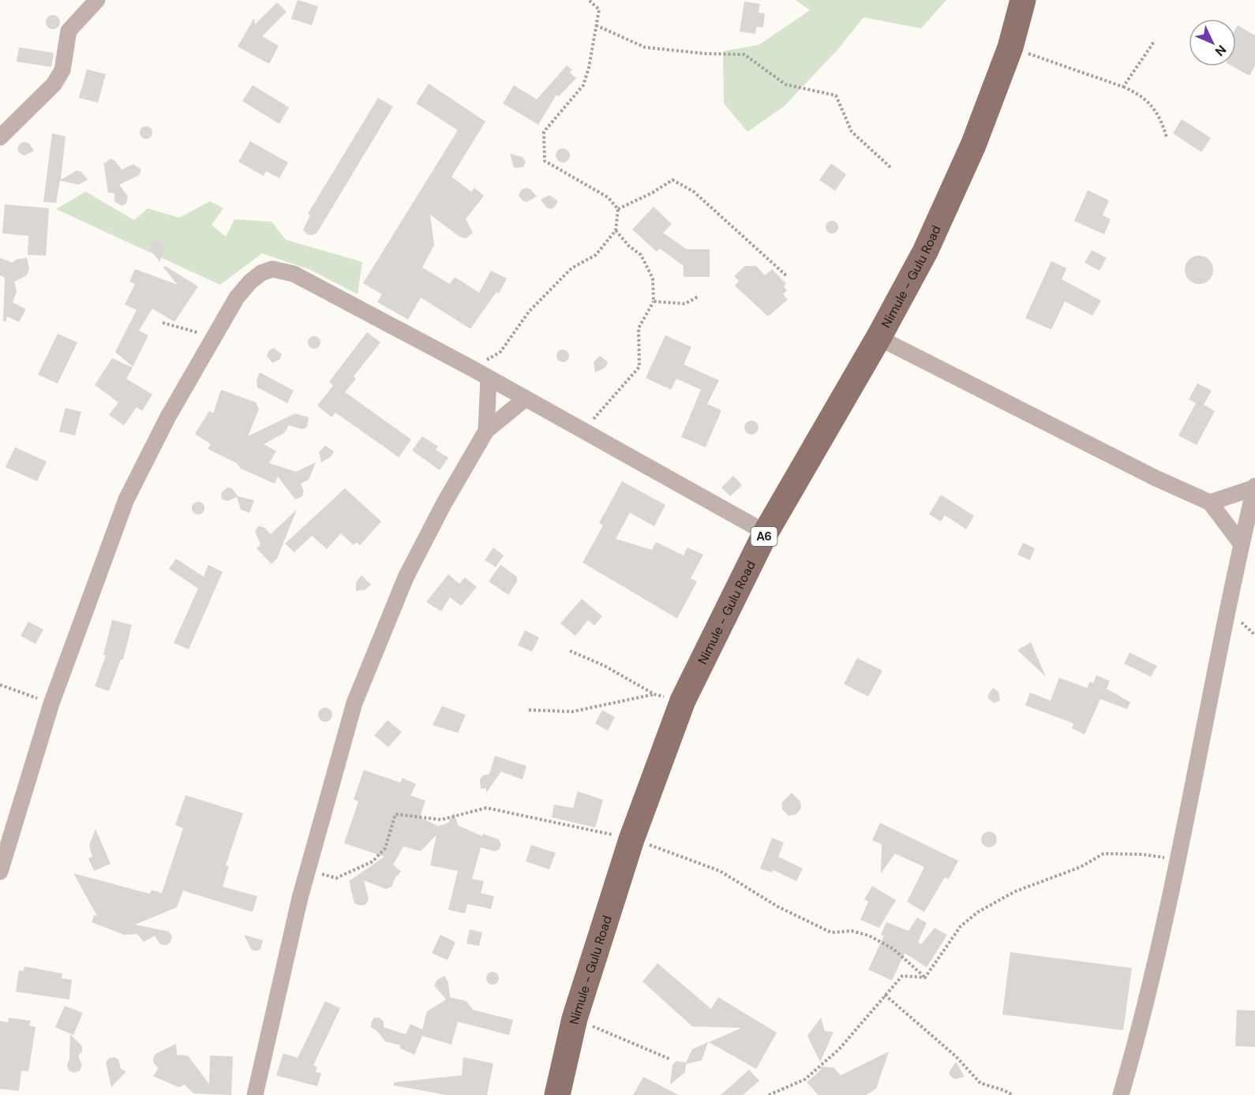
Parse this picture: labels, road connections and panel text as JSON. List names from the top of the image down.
{
  "streets": {
    "main road": ["Nimule - Gulu Road", "A6"]
  },
  "north": "bottom right"
}
